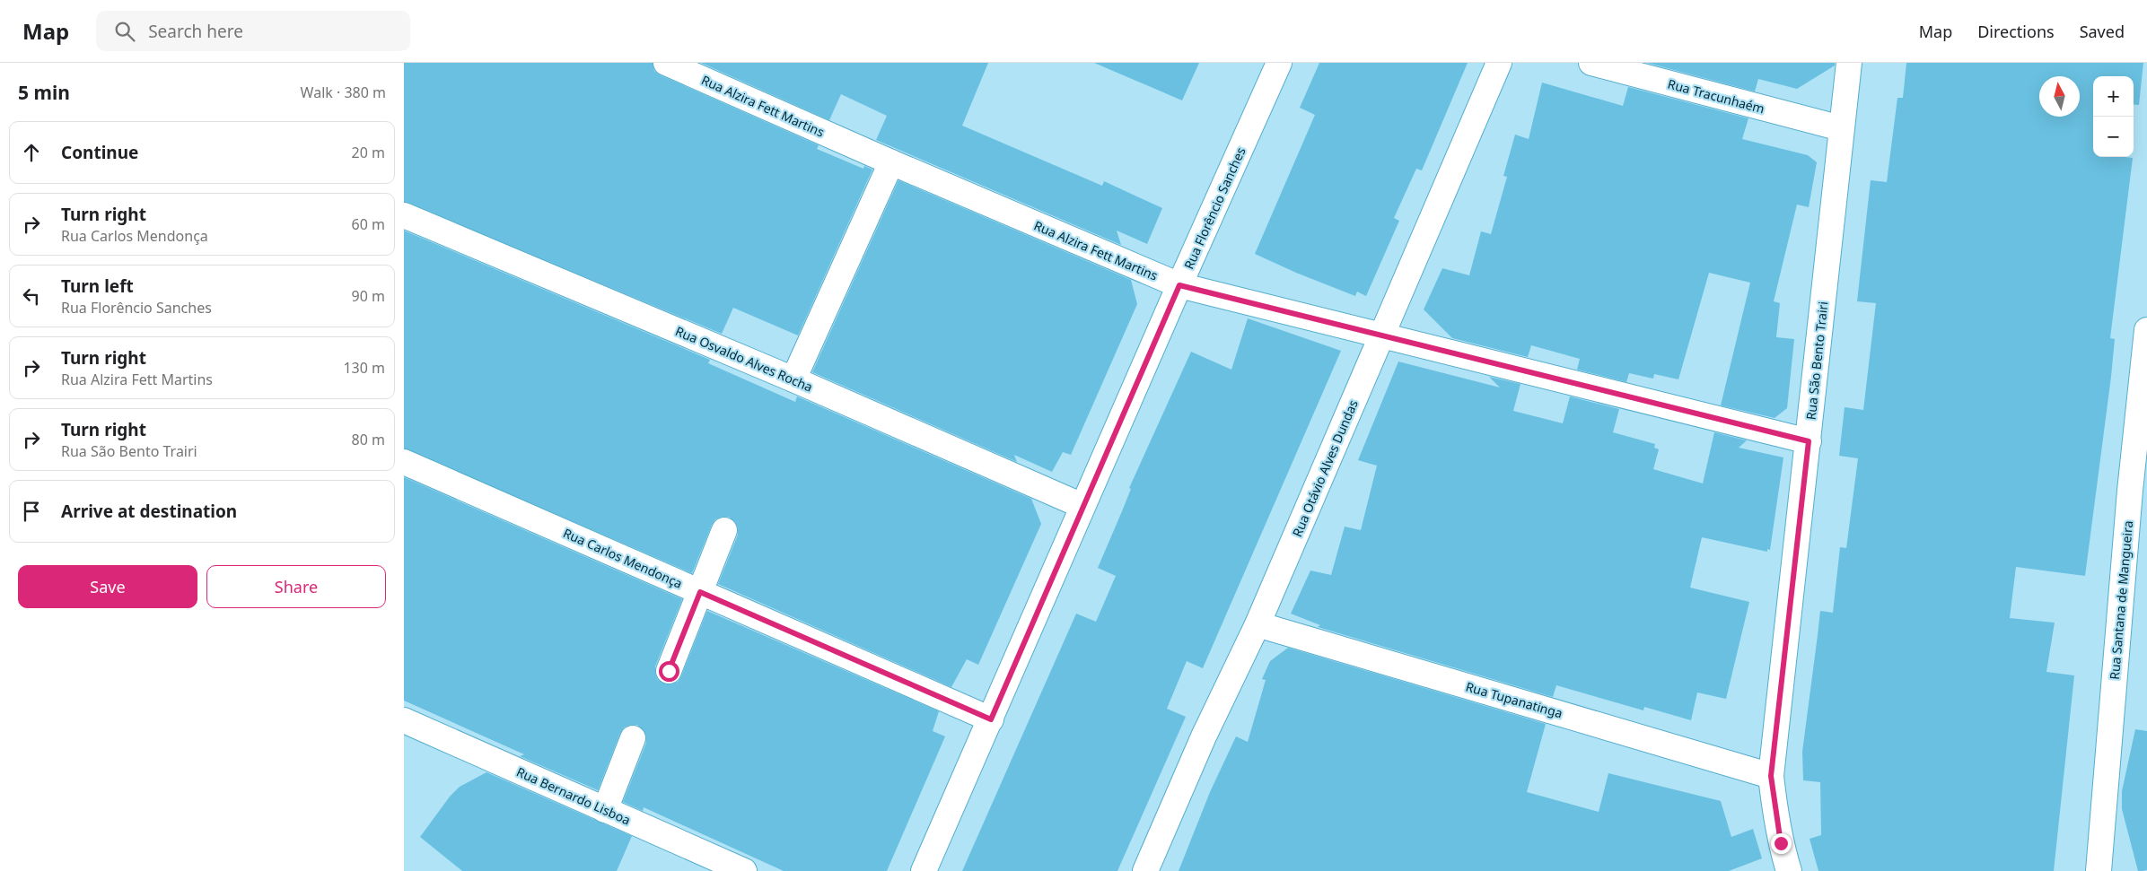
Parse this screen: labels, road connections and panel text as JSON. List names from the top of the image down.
{
  "streets": {
    "street": [
      "Rua Tracunhaém",
      "Rua Alzira Fett Martins",
      "Rua Florêncio Sanches",
      "Rua Osvaldo Alves Rocha",
      "Rua São Bento Trairi",
      "Rua Otávio Alves Dundas",
      "Rua Carlos Mendonça",
      "Rua Santana de Mangueira",
      "Rua Tupanatinga",
      "Rua Bernardo Lisboa"
    ]
  },
  "crossings": [
    ["Rua Tracunhaém", "Rua São Bento Trairi"],
    ["Rua Alzira Fett Martins", "Rua Florêncio Sanches"],
    ["Rua Alzira Fett Martins", "Rua São Bento Trairi"],
    ["Rua Alzira Fett Martins", "Rua Otávio Alves Dundas"],
    ["Rua Florêncio Sanches", "Rua Osvaldo Alves Rocha"],
    ["Rua Florêncio Sanches", "Rua Carlos Mendonça"],
    ["Rua São Bento Trairi", "Rua Tupanatinga"],
    ["Rua Otávio Alves Dundas", "Rua Tupanatinga"]
  ],
  "north": "top",
  "page": {
    "header": "Map",
    "search": "Search here",
    "nav": ["Map", "Directions", "Saved"],
    "heading": ["5 min", "Walk · 380 m"],
    "map_buttons": ["+", "−"],
    "list": [
      ["Continue", "20 m"],
      ["Turn right", "Rua Carlos Mendonça", "60 m"],
      ["Turn left", "Rua Florêncio Sanches", "90 m"],
      ["Turn right", "Rua Alzira Fett Martins", "130 m"],
      ["Turn right", "Rua São Bento Trairi", "80 m"],
      "Arrive at destination"
    ],
    "buttons": ["Save", "Share"]
  }
}
